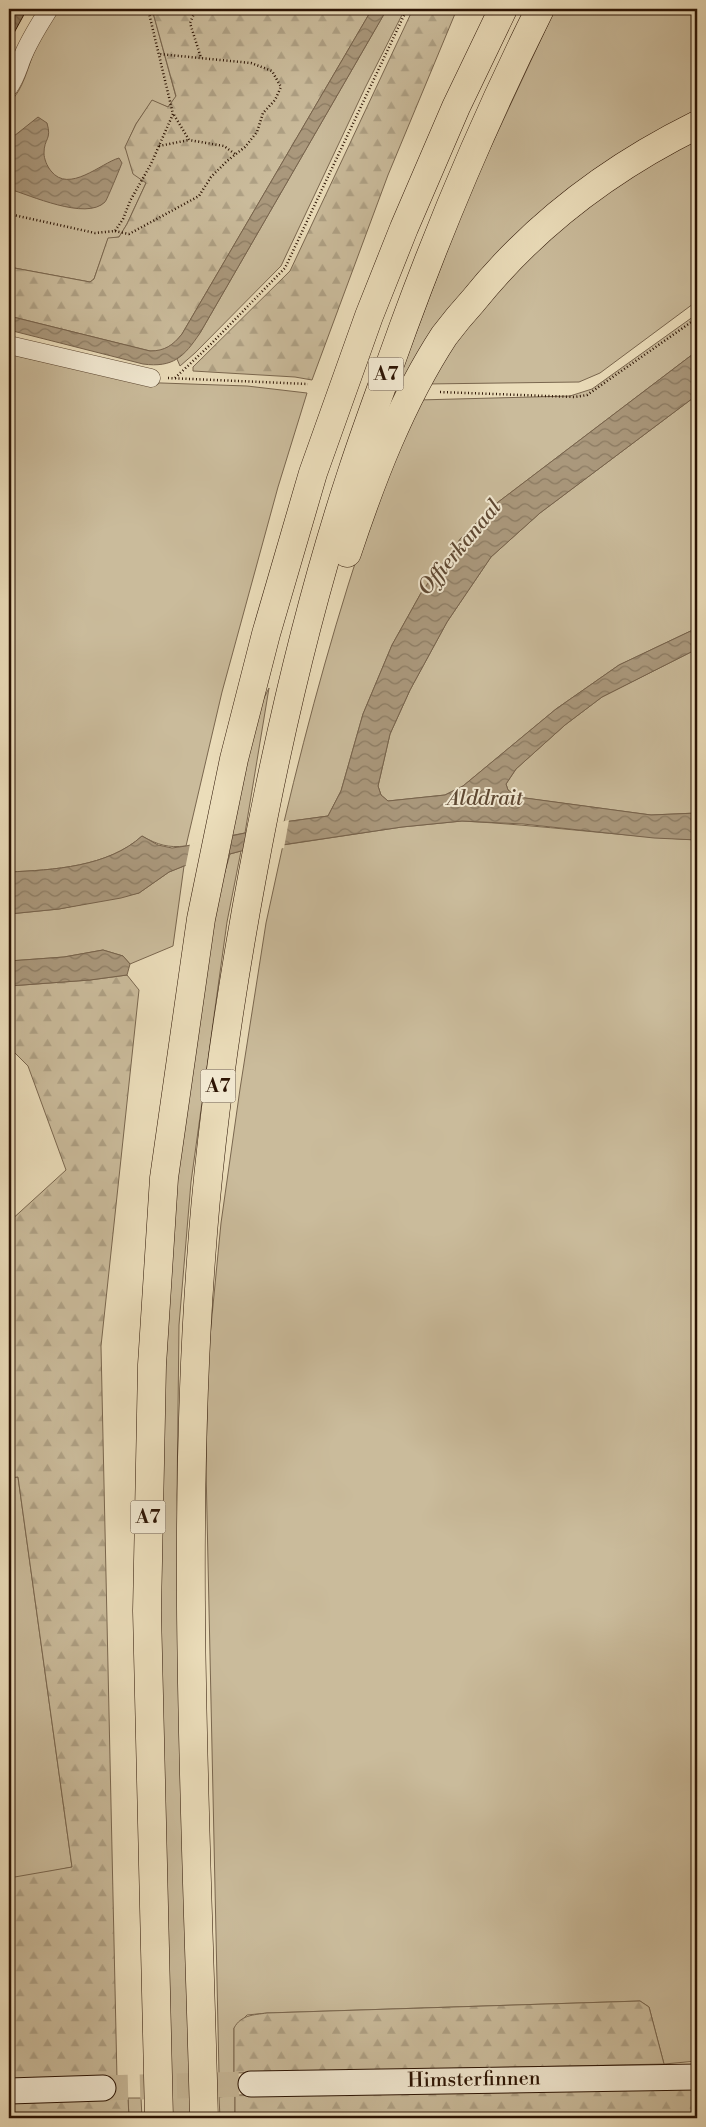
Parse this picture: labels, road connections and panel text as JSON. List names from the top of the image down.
{
  "streets": {
    "highway": ["A7"],
    "street": ["Himsterfinnen"]
  },
  "water": ["Offierkanaal", "Alddrait"]
}
